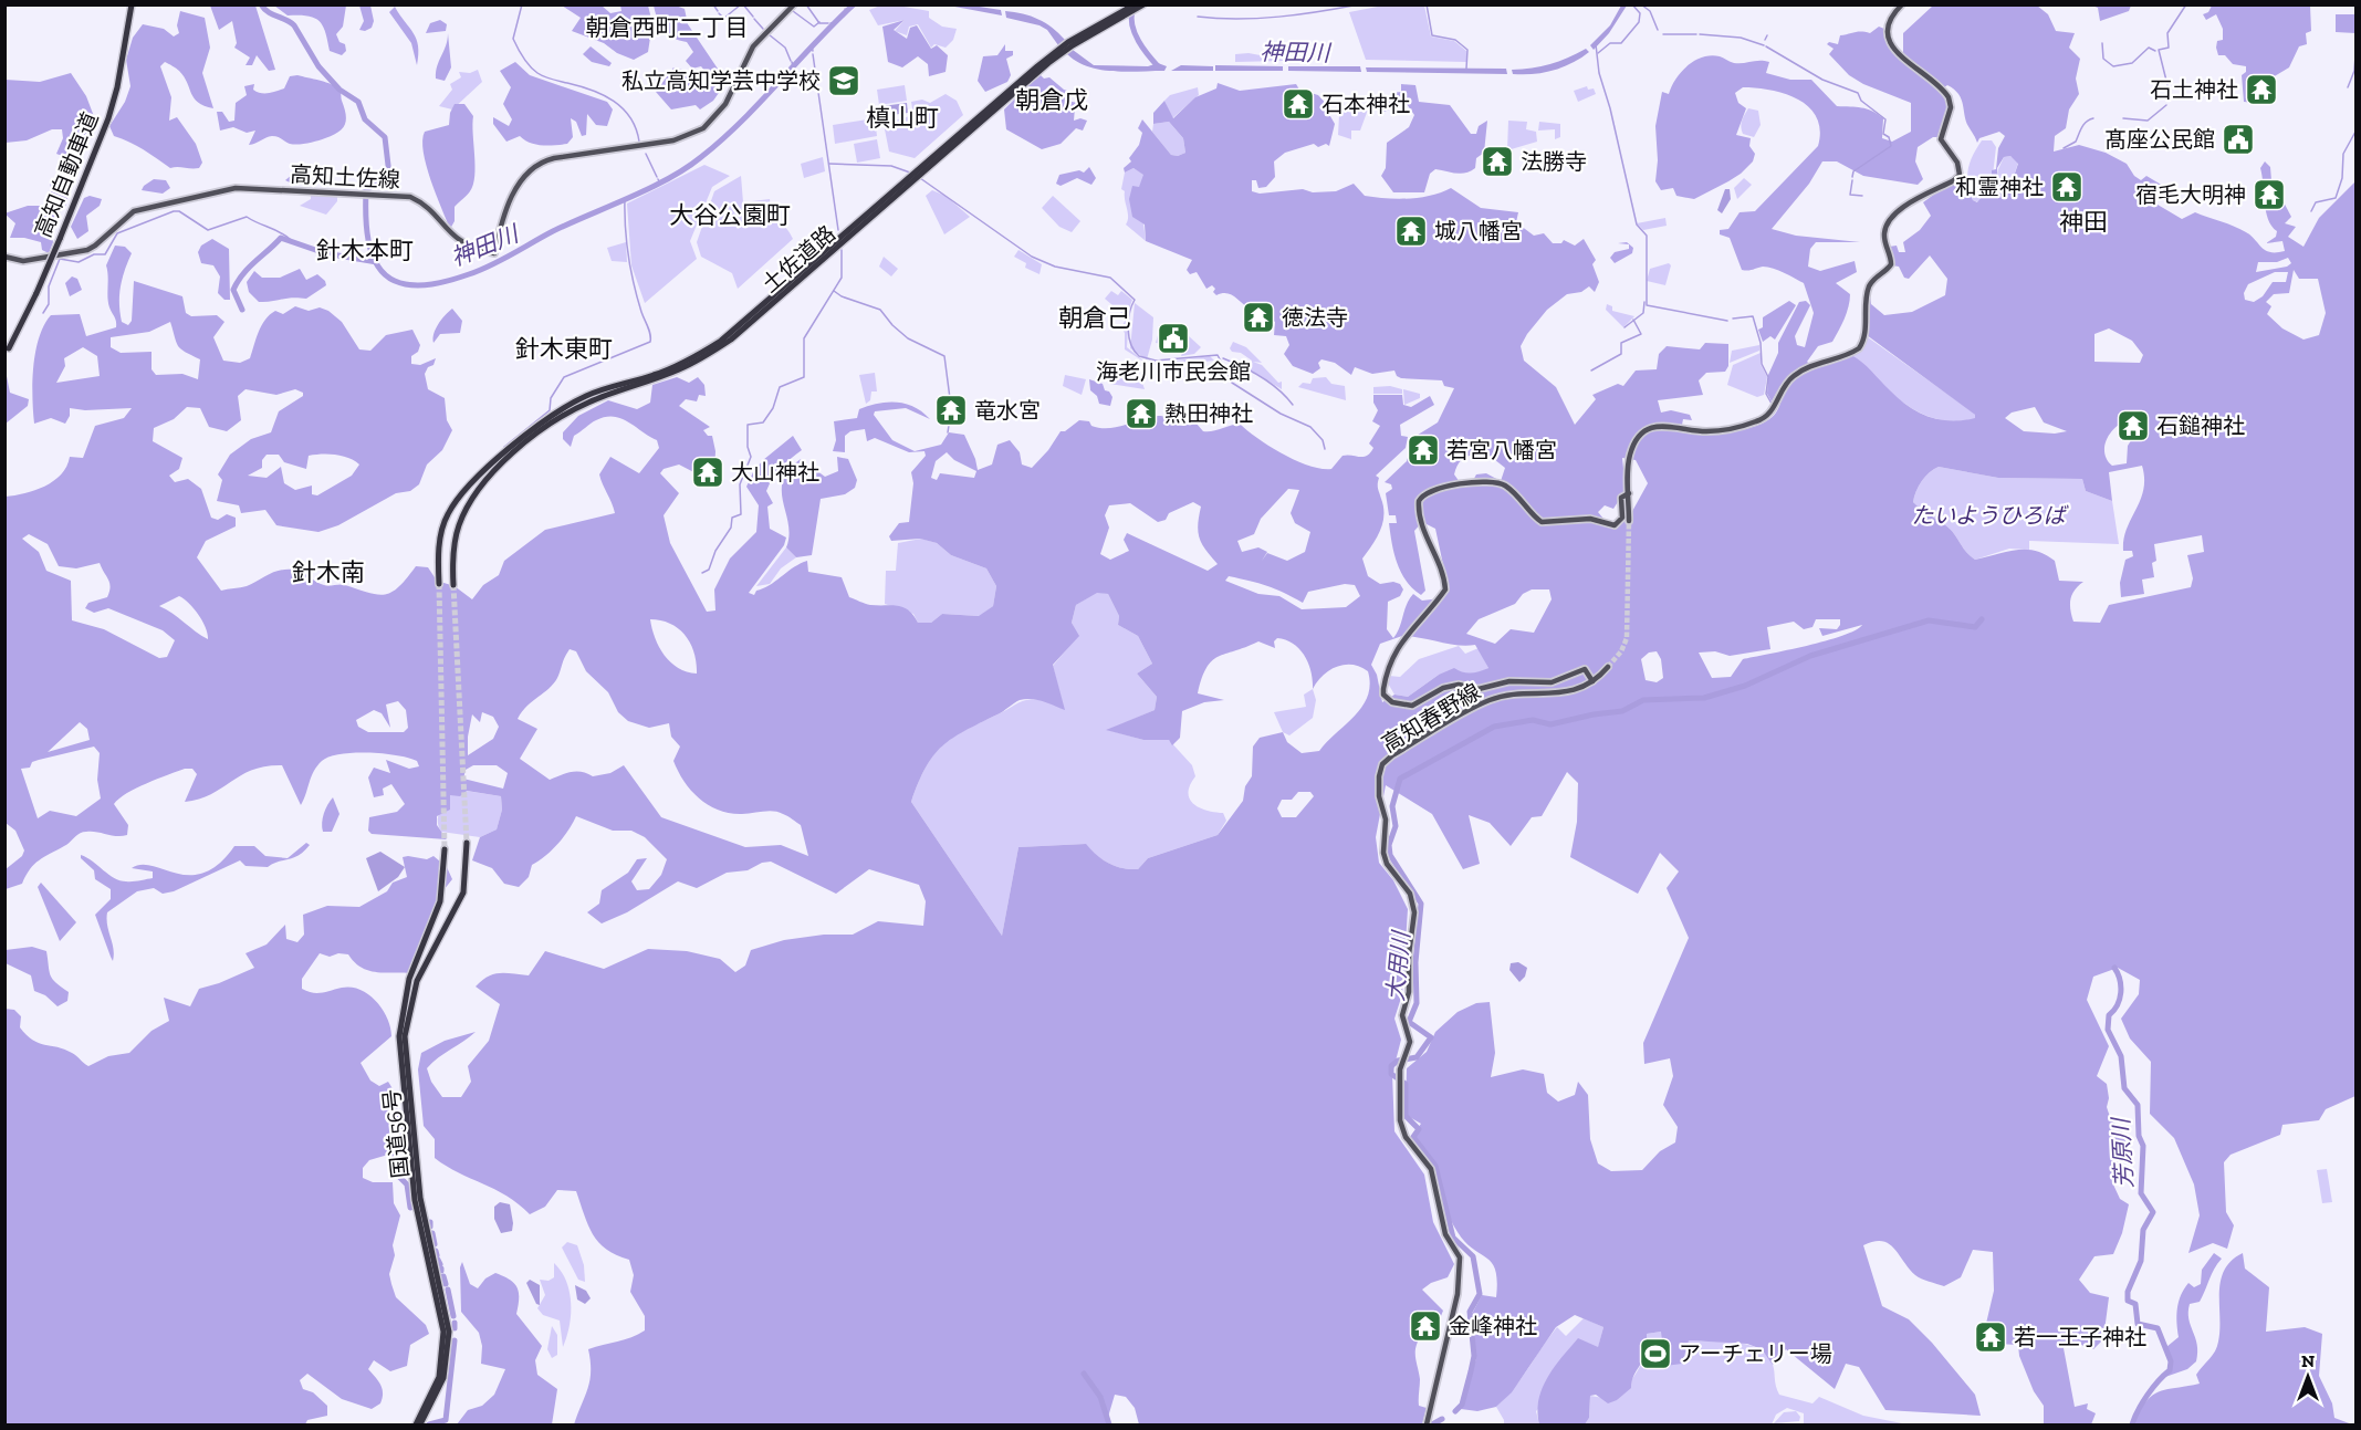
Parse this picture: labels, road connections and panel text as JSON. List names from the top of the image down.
{
  "streets": {
    "highway": ["高知自動車道", "土佐道路", "国道56号"],
    "main road": ["高知土佐線", "高知春野線"]
  },
  "districts": [
    "朝倉西町二丁目",
    "朝倉戊",
    "槙山町",
    "大谷公園町",
    "神田",
    "針木本町",
    "朝倉己",
    "針木東町",
    "針木南"
  ],
  "water": ["神田川", "大用川", "芳原川"],
  "parks": ["たいようひろば"],
  "places": {
    "school or university": ["私立高知学芸中学校"],
    "temple": [
      "石土神社",
      "石本神社",
      "法勝寺",
      "和霊神社",
      "宿毛大明神",
      "城八幡宮",
      "徳法寺",
      "竜水宮",
      "熱田神社",
      "石鎚神社",
      "若宮八幡宮",
      "大山神社",
      "金峰神社",
      "若一王子神社"
    ],
    "public building": ["髙座公民館", "海老川市民会館"],
    "sports": ["アーチェリー場"]
  },
  "north": "top"
}
